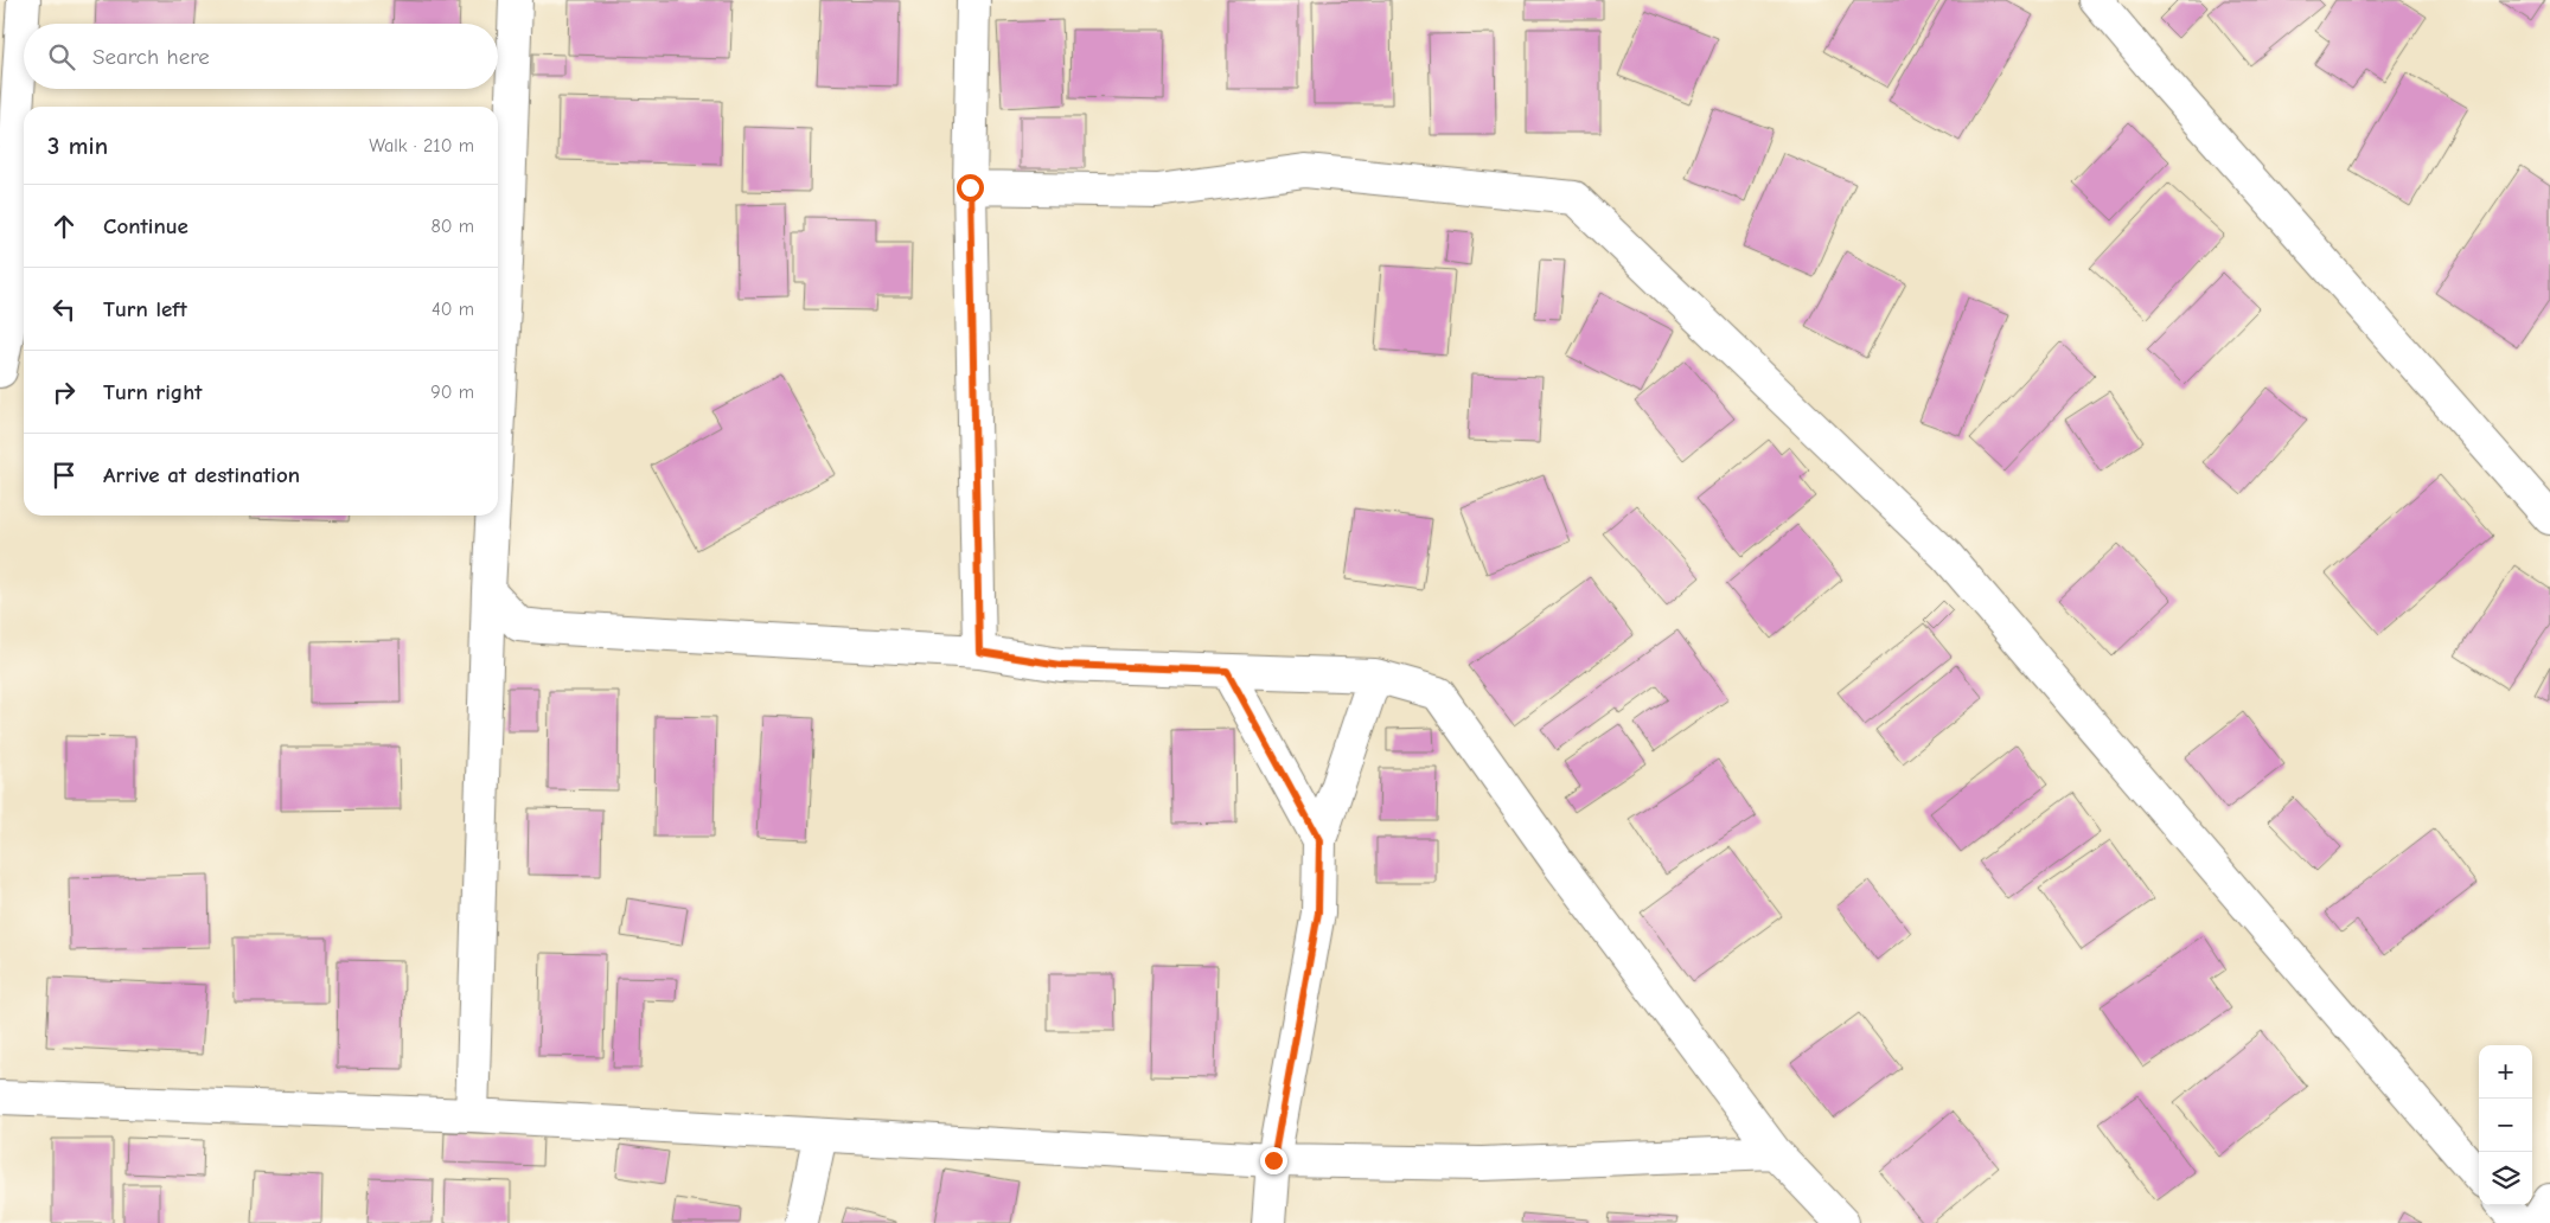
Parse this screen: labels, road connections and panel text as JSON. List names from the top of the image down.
{
  "page": {
    "search": "Search here",
    "heading": ["3 min", "Walk · 210 m"],
    "list": [
      ["Continue", "80 m"],
      ["Turn left", "40 m"],
      ["Turn right", "90 m"],
      "Arrive at destination"
    ],
    "map_buttons": ["+", "−"]
  }
}
